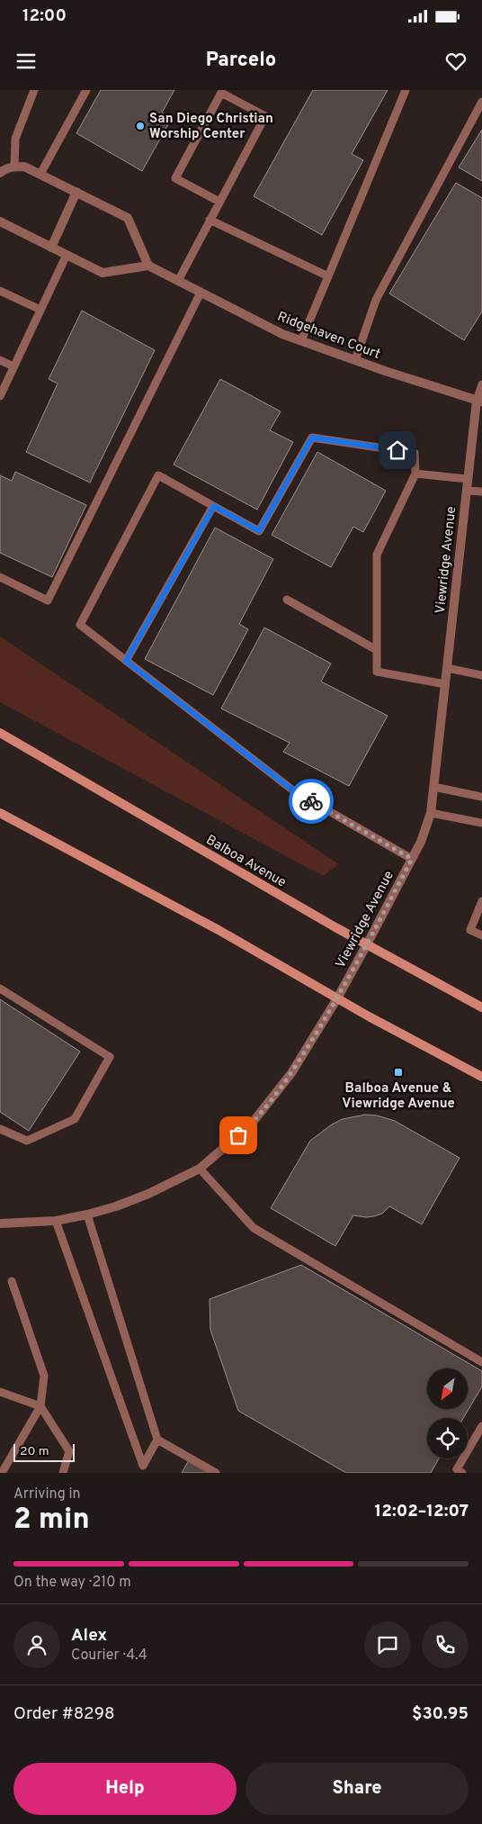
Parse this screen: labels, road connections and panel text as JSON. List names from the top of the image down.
{
  "streets": {
    "main road": ["Balboa Avenue"],
    "street": ["Ridgehaven Court", "Viewridge Avenue"]
  },
  "crossings": [
    ["Ridgehaven Court", "Viewridge Avenue"],
    ["Viewridge Avenue", "Balboa Avenue"]
  ],
  "places": {
    "other": ["San Diego Christian Worship Center"],
    "transit": ["Balboa Avenue & Viewridge Avenue"]
  },
  "scale_bar": "20 m",
  "north": "bottom left",
  "page": {
    "status": "12:00",
    "header": "Parcelo",
    "scale": "20 m",
    "heading": ["2 min", "Arriving in", "12:02–12:07"],
    "panel": [
      "Alex",
      "Courier · 4.4",
      "Order #8298",
      "$30.95"
    ],
    "bar": "On the way · 210 m",
    "buttons": ["Help", "Share"]
  }
}
